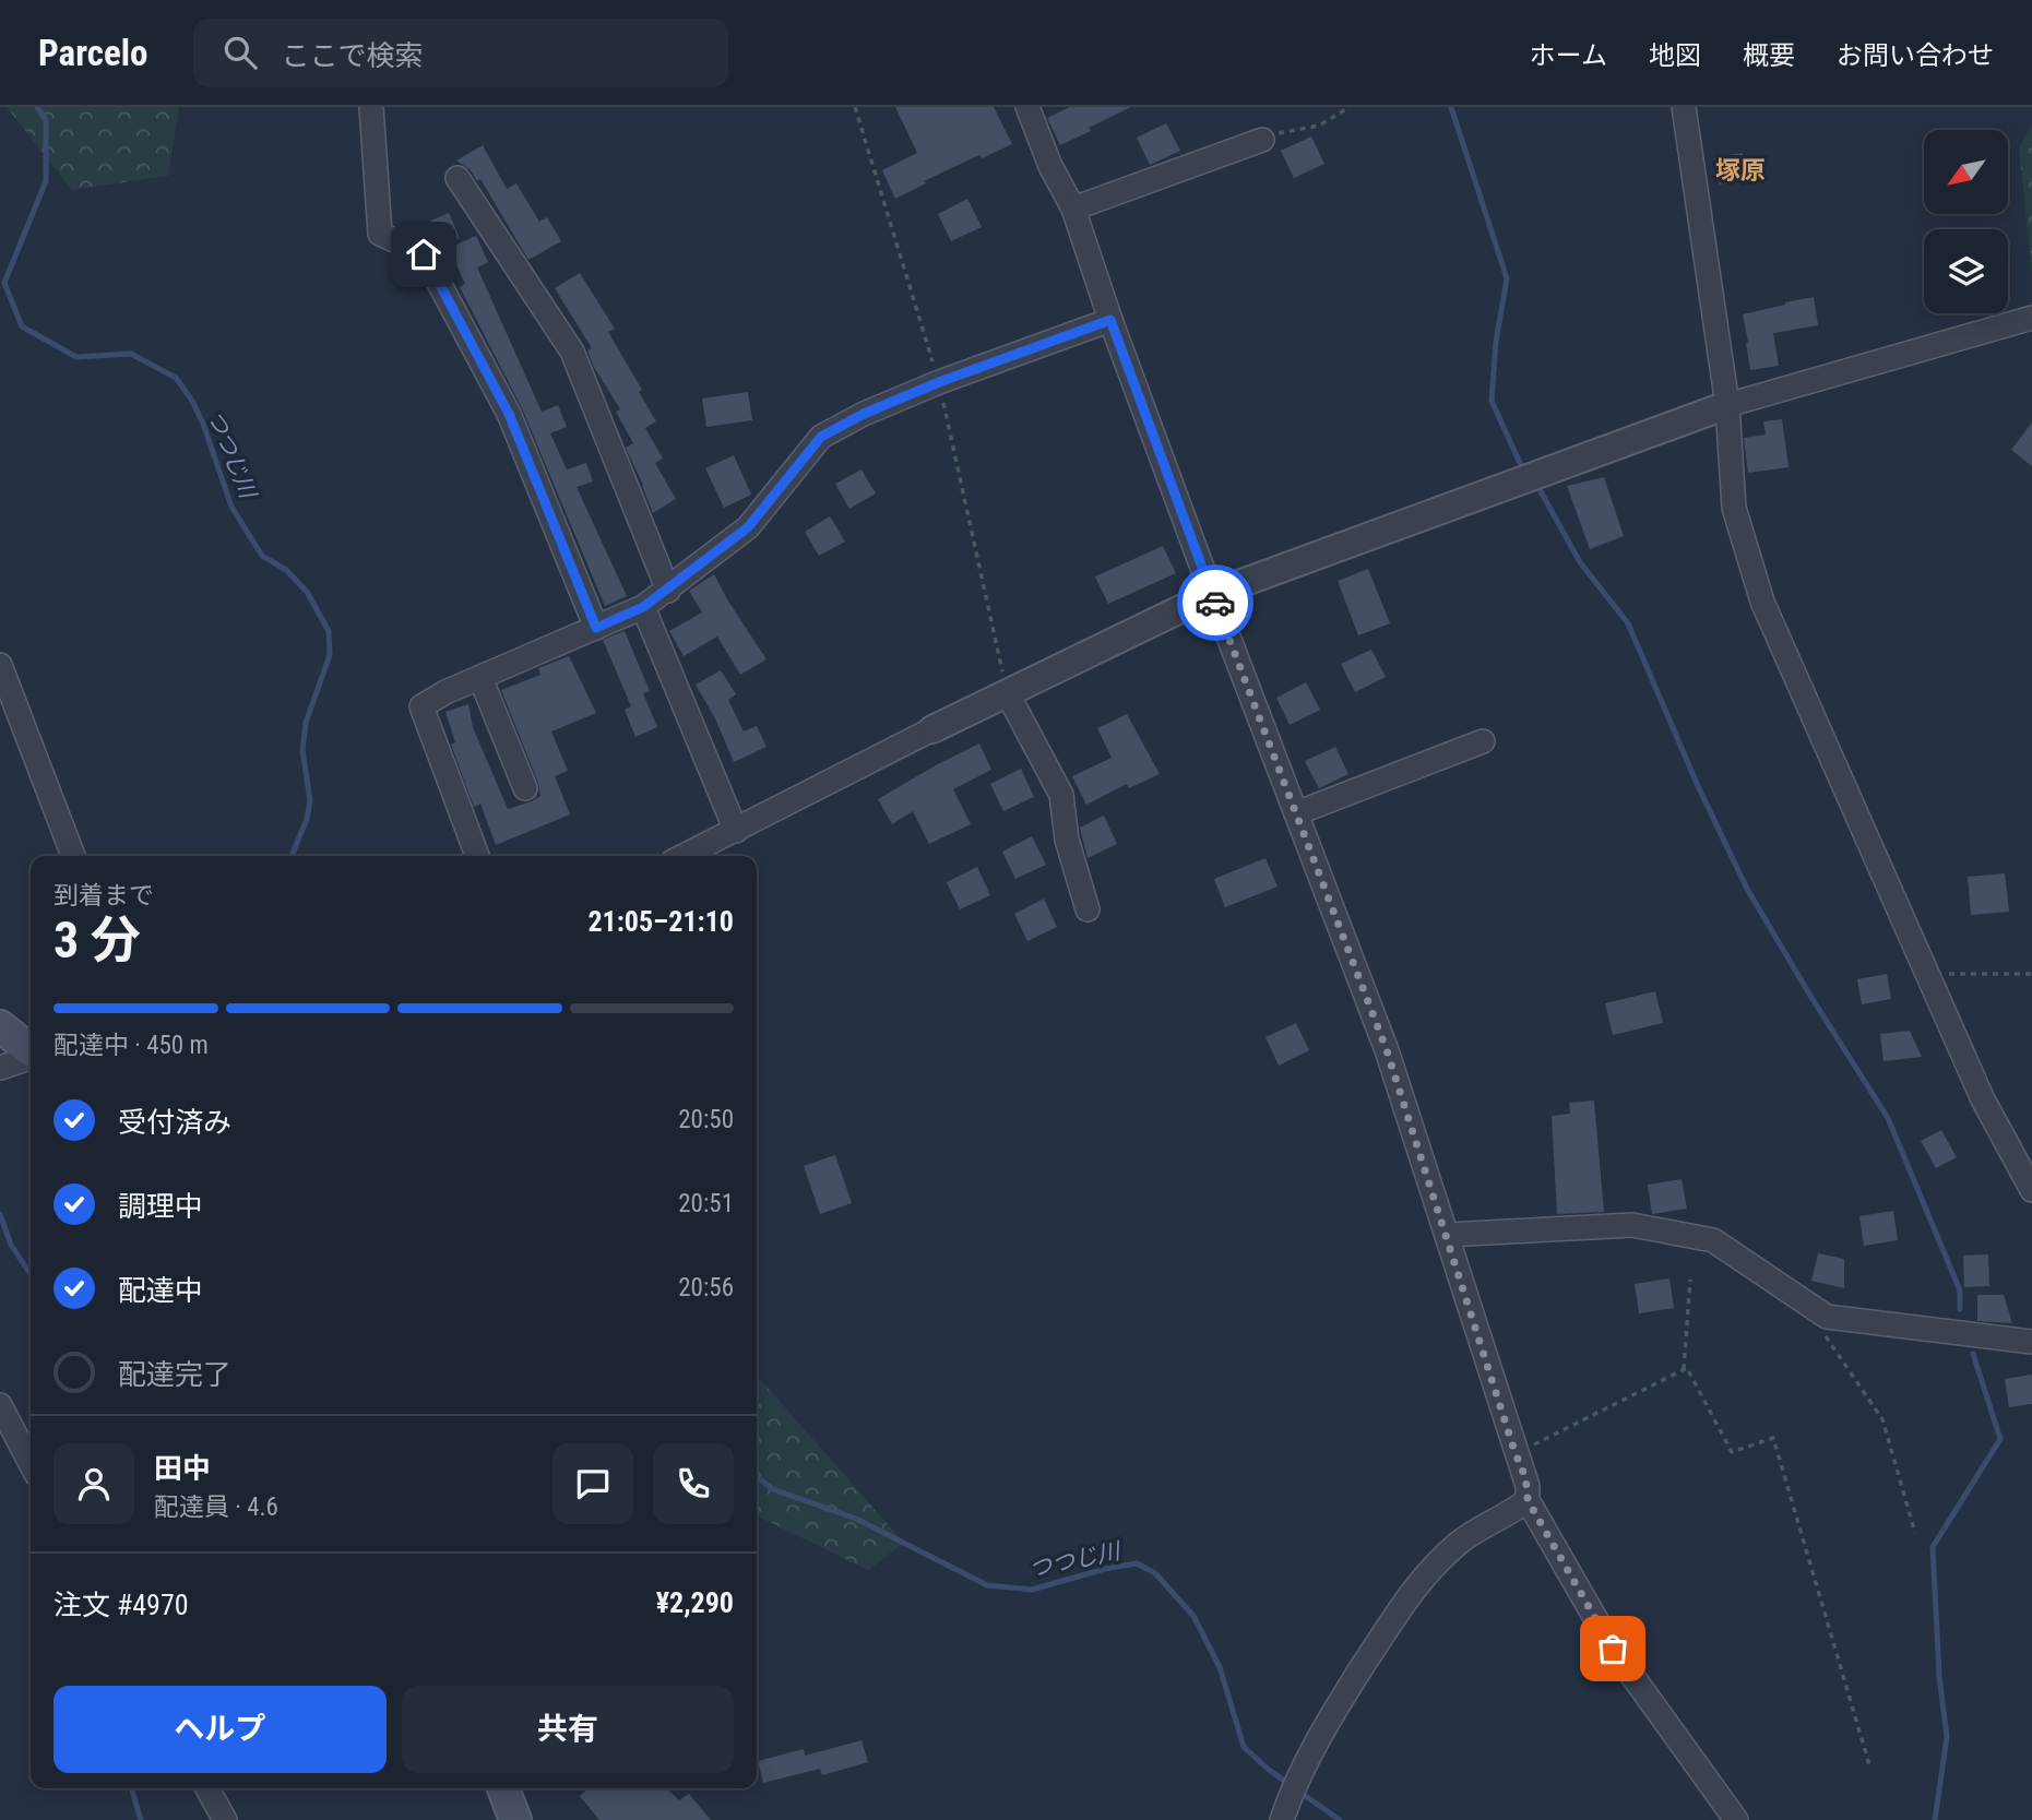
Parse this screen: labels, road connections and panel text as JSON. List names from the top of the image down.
{
  "districts": ["塚原"],
  "water": ["つつじ川"],
  "north": "bottom left",
  "page": {
    "header": "Parcelo",
    "search": "ここで検索",
    "nav": [
      "ホーム",
      "地図",
      "概要",
      "お問い合わせ"
    ],
    "heading": ["3 分", "到着まで", "21:05–21:10"],
    "panel": [
      "田中",
      "配達員 · 4.6",
      "注文 #4970",
      "¥2,290"
    ],
    "bar": "配達中 · 450 m",
    "list": [
      ["受付済み", "20:50"],
      ["調理中", "20:51"],
      ["配達中", "20:56"],
      "配達完了"
    ],
    "buttons": ["ヘルプ", "共有"]
  }
}
